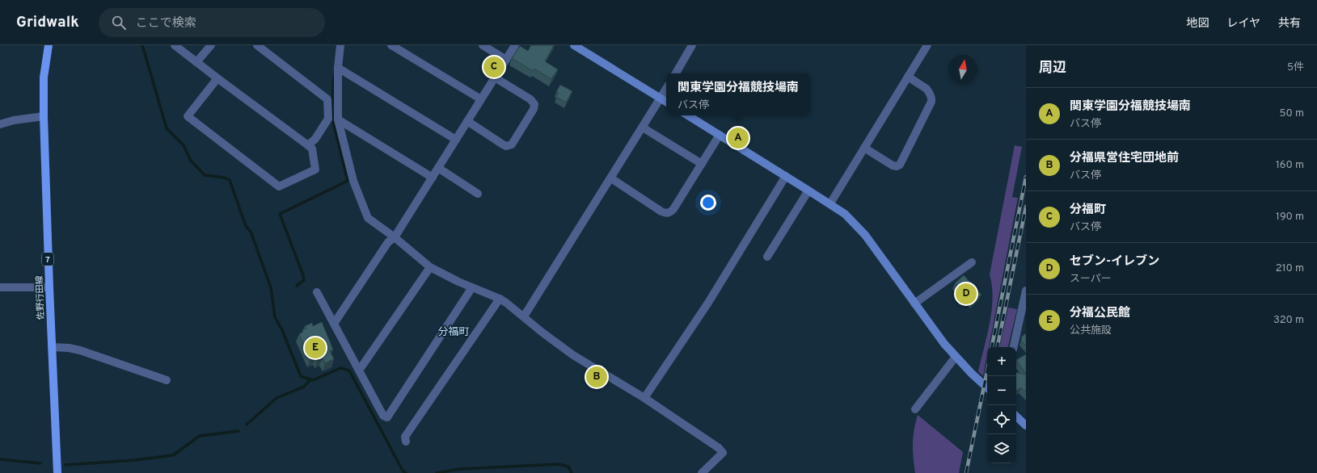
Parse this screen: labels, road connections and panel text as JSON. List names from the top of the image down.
{
  "streets": {
    "main road": ["7", "佐野行田線"]
  },
  "districts": ["分福町"],
  "north": "top",
  "page": {
    "header": "Gridwalk",
    "search": "ここで検索",
    "nav": ["地図", "レイヤ", "共有"],
    "heading": ["周辺", "5件"],
    "pins": [
      "C",
      "A",
      "D",
      "E",
      "B"
    ],
    "popup": ["関東学園分福競技場南", "バス停"],
    "list": [
      {
        "mark": "A",
        "name": "関東学園分福競技場南",
        "note": "バス停",
        "value": "50 m"
      },
      {
        "mark": "B",
        "name": "分福県営住宅団地前",
        "note": "バス停",
        "value": "160 m"
      },
      {
        "mark": "C",
        "name": "分福町",
        "note": "バス停",
        "value": "190 m"
      },
      {
        "mark": "D",
        "name": "セブン-イレブン",
        "note": "スーパー",
        "value": "210 m"
      },
      {
        "mark": "E",
        "name": "分福公民館",
        "note": "公共施設",
        "value": "320 m"
      }
    ],
    "map_buttons": ["+", "−"]
  }
}
